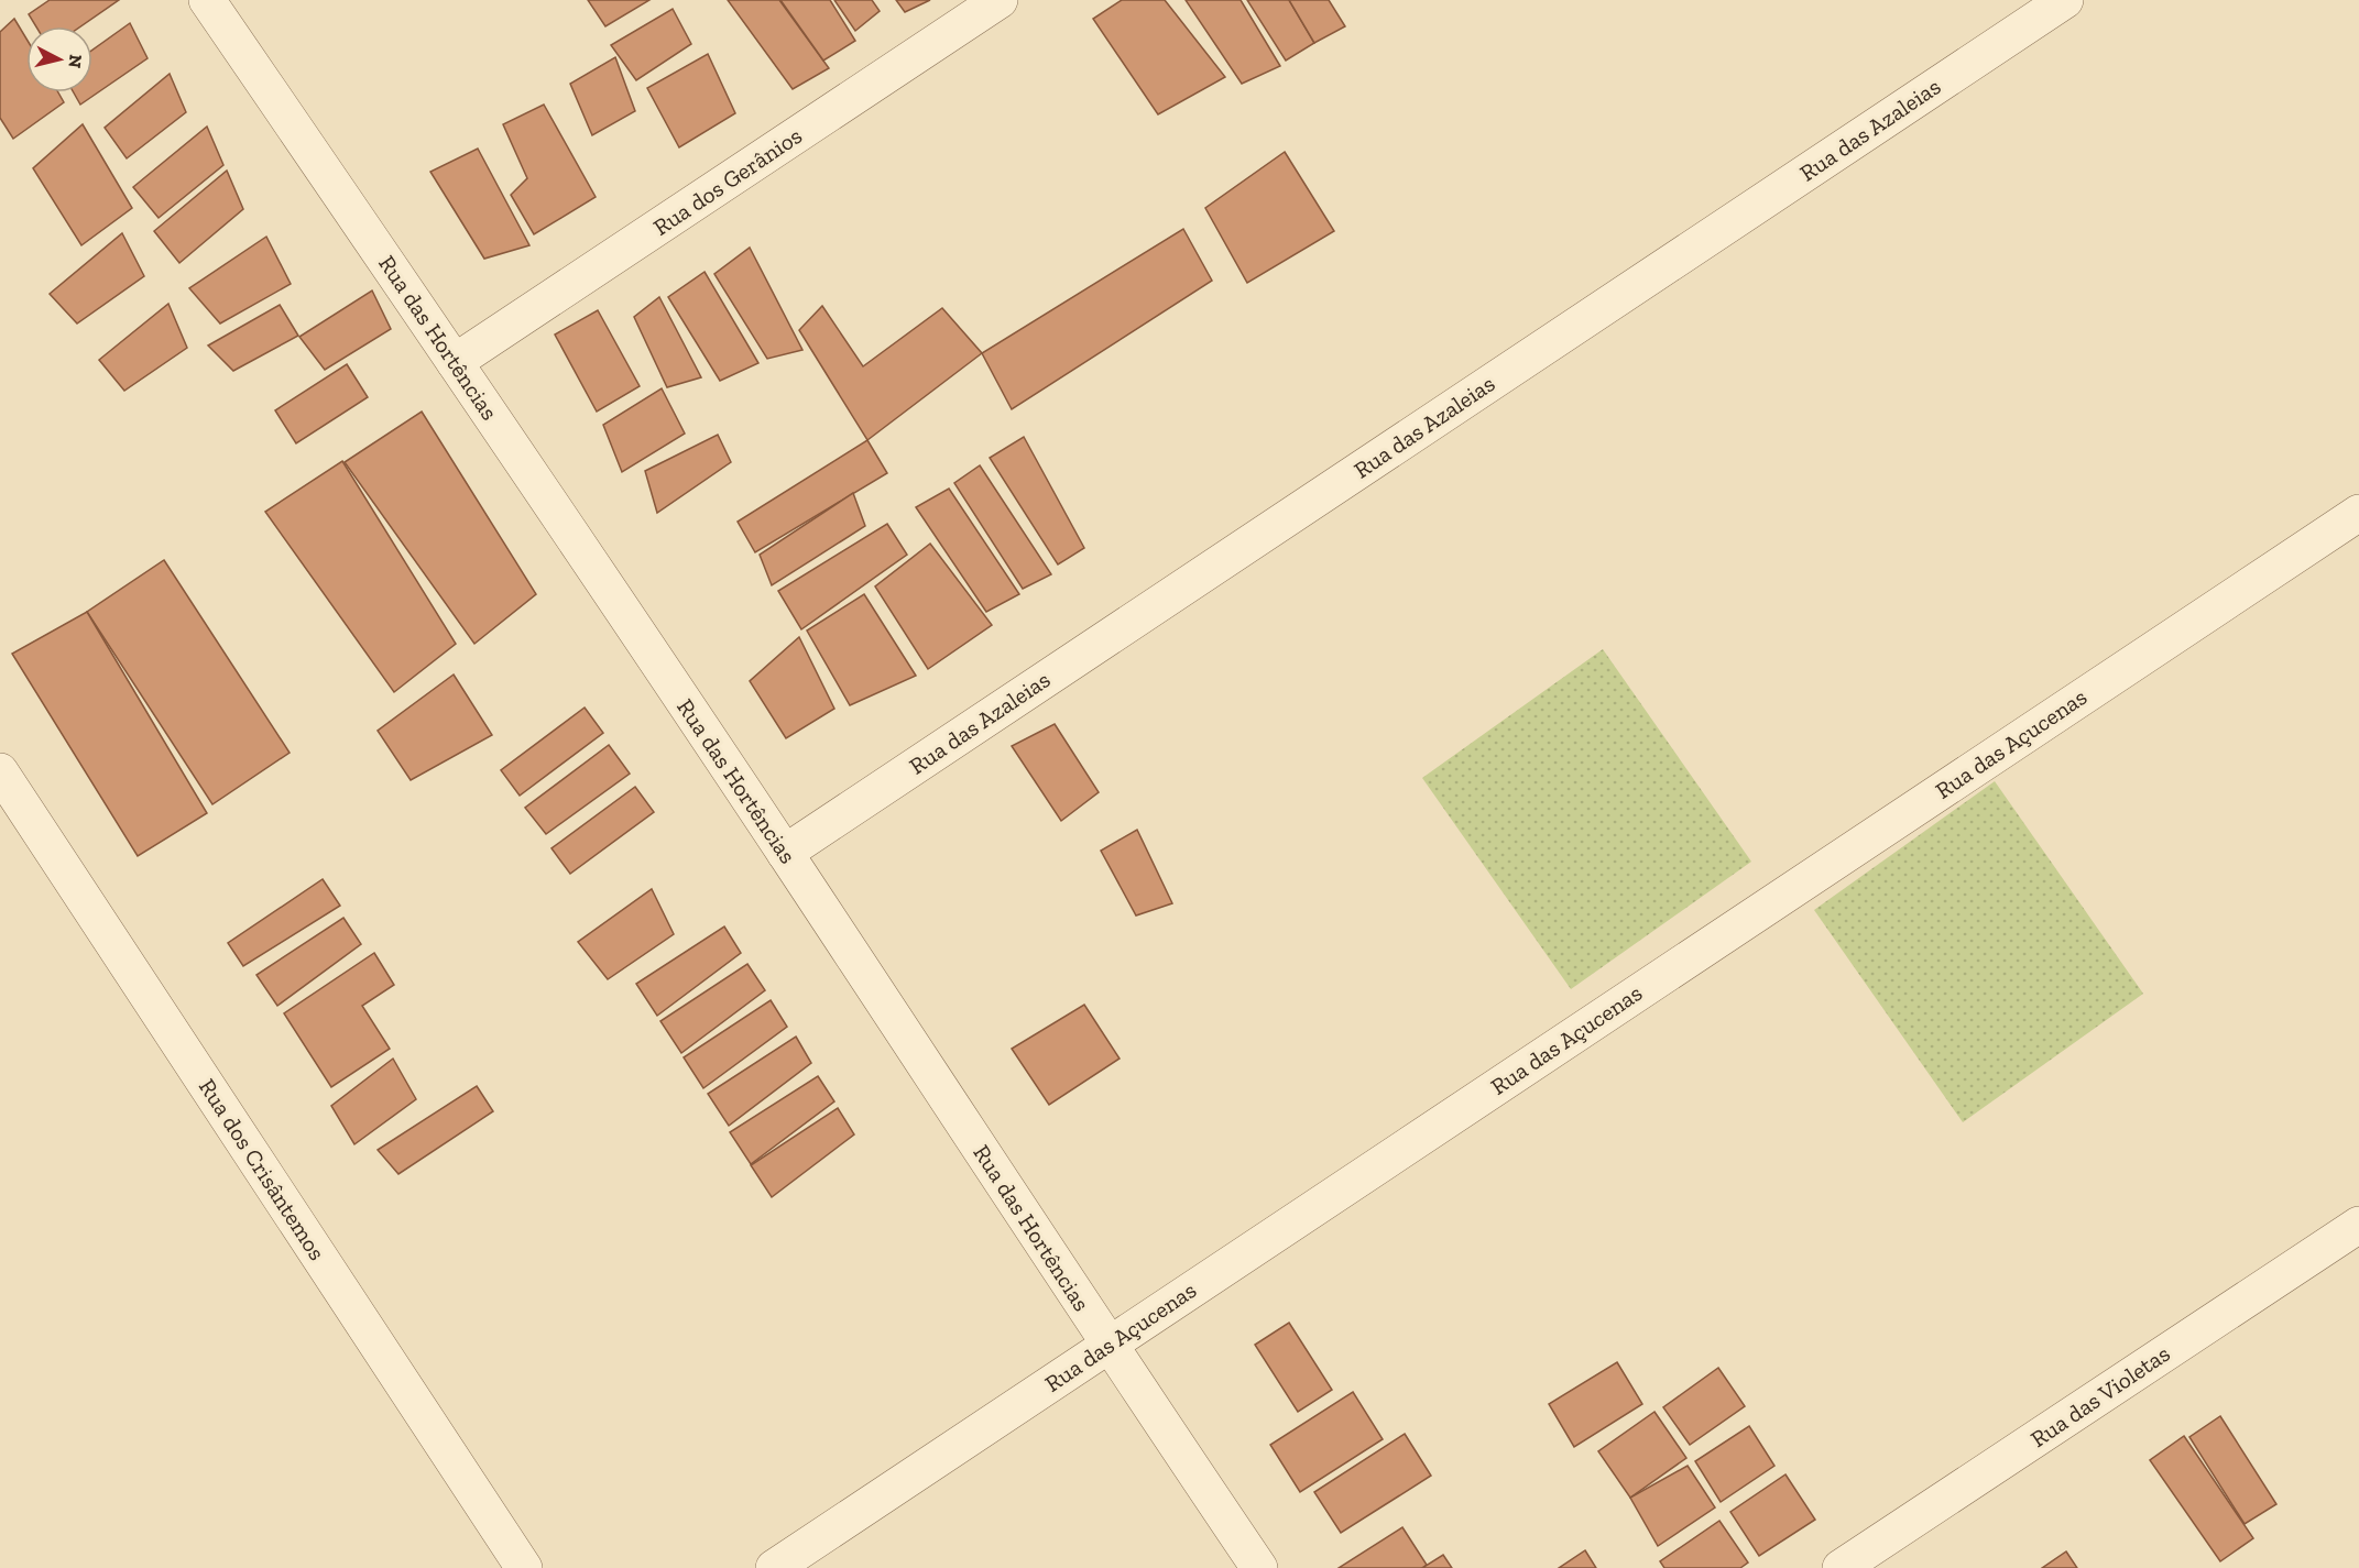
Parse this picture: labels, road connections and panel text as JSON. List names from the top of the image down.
{
  "streets": {
    "street": [
      "Rua das Azaleias",
      "Rua dos Gerânios",
      "Rua das Hortências",
      "Rua das Açucenas",
      "Rua dos Crisântemos",
      "Rua das Violetas"
    ]
  },
  "crossings": [
    ["Rua das Azaleias", "Rua das Hortências"],
    ["Rua dos Gerânios", "Rua das Hortências"],
    ["Rua das Hortências", "Rua das Açucenas"]
  ],
  "north": "right"
}
